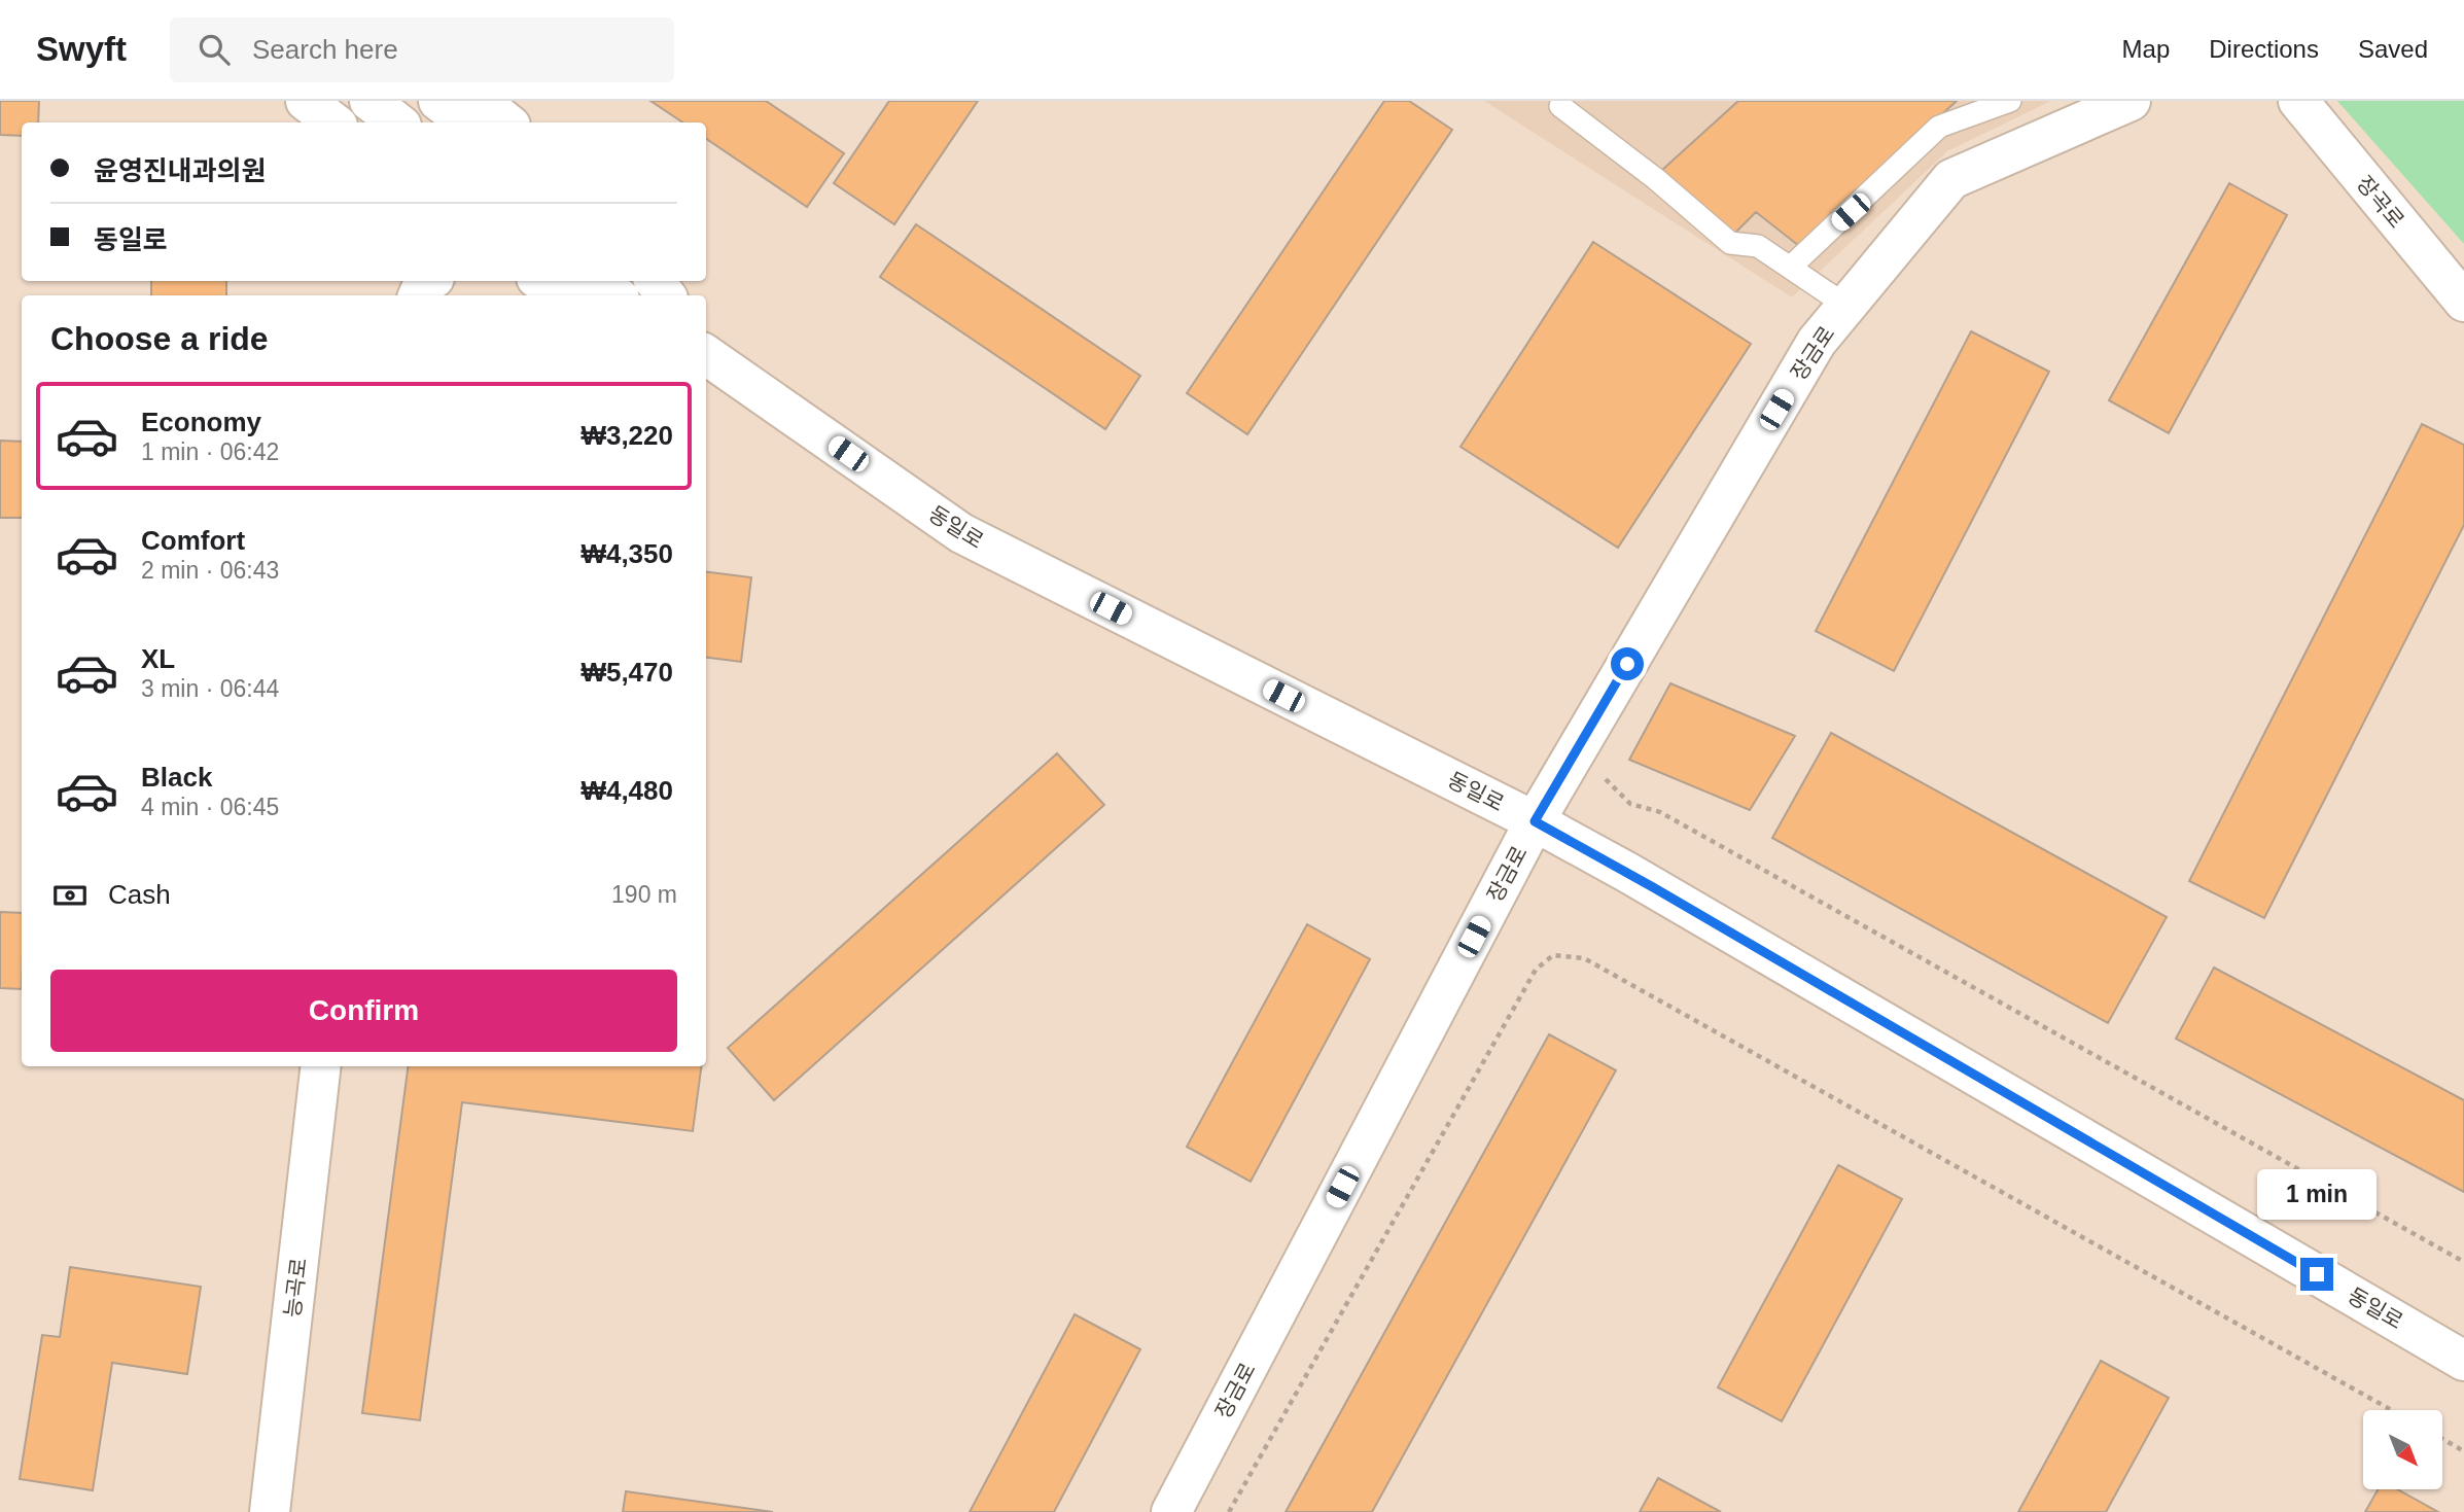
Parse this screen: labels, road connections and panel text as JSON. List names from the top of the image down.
{
  "streets": {
    "street": [
      "장곡로",
      "장금로",
      "동일로",
      "능곡로"
    ]
  },
  "crossings": [
    ["장금로", "동일로"]
  ],
  "north": "bottom right",
  "page": {
    "header": "Swyft",
    "search": "Search here",
    "nav": ["Map", "Directions", "Saved"],
    "banner": ["윤영진내과의원", "동일로"],
    "heading": "Choose a ride",
    "list": [
      {
        "name": "Economy",
        "note": "1 min · 06:42",
        "value": "₩3,220"
      },
      {
        "name": "Comfort",
        "note": "2 min · 06:43",
        "value": "₩4,350"
      },
      {
        "name": "XL",
        "note": "3 min · 06:44",
        "value": "₩5,470"
      },
      {
        "name": "Black",
        "note": "4 min · 06:45",
        "value": "₩4,480"
      }
    ],
    "pay": ["Cash", "190 m"],
    "buttons": "Confirm",
    "bubble": "1 min"
  }
}
